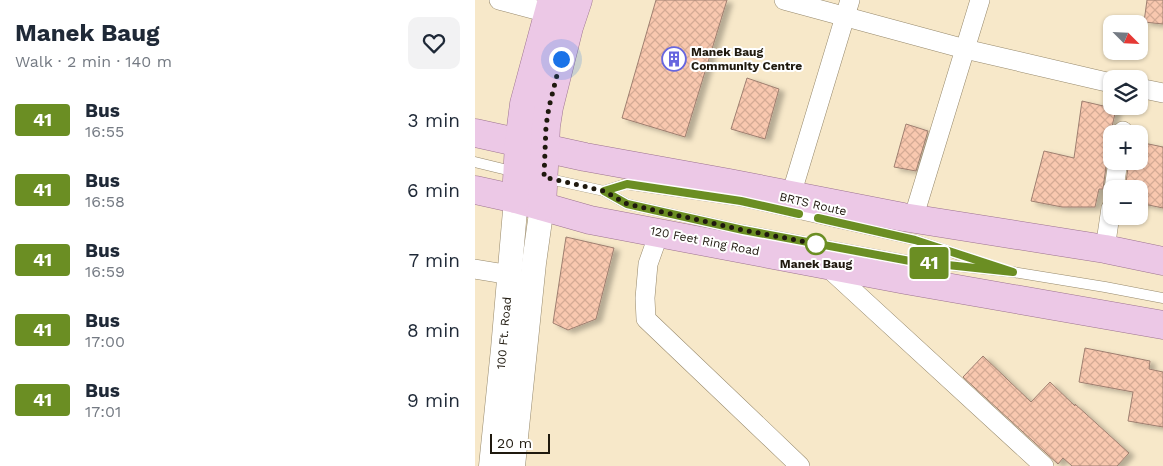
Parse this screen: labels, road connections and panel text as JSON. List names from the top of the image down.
{
  "streets": {
    "main road": ["120 Feet Ring Road"],
    "street": ["100 Ft. Road"],
    "lane": ["BRTS Route"]
  },
  "crossings": [
    ["120 Feet Ring Road", "100 Ft. Road"]
  ],
  "places": {
    "building": ["Manek Baug Community Centre"],
    "other": ["Manek Baug"]
  },
  "lines": ["bus line 41"],
  "scale_bar": "20 m",
  "north": "bottom right",
  "page": {
    "heading": ["Manek Baug", "Walk · 2 min · 140 m"],
    "on_map": "41",
    "map_buttons": ["+", "−"],
    "list": [
      {
        "mark": "41",
        "name": "Bus",
        "note": "16:55",
        "value": "3 min"
      },
      {
        "mark": "41",
        "name": "Bus",
        "note": "16:58",
        "value": "6 min"
      },
      {
        "mark": "41",
        "name": "Bus",
        "note": "16:59",
        "value": "7 min"
      },
      {
        "mark": "41",
        "name": "Bus",
        "note": "17:00",
        "value": "8 min"
      },
      {
        "mark": "41",
        "name": "Bus",
        "note": "17:01",
        "value": "9 min"
      }
    ],
    "scale": "20 m"
  }
}
